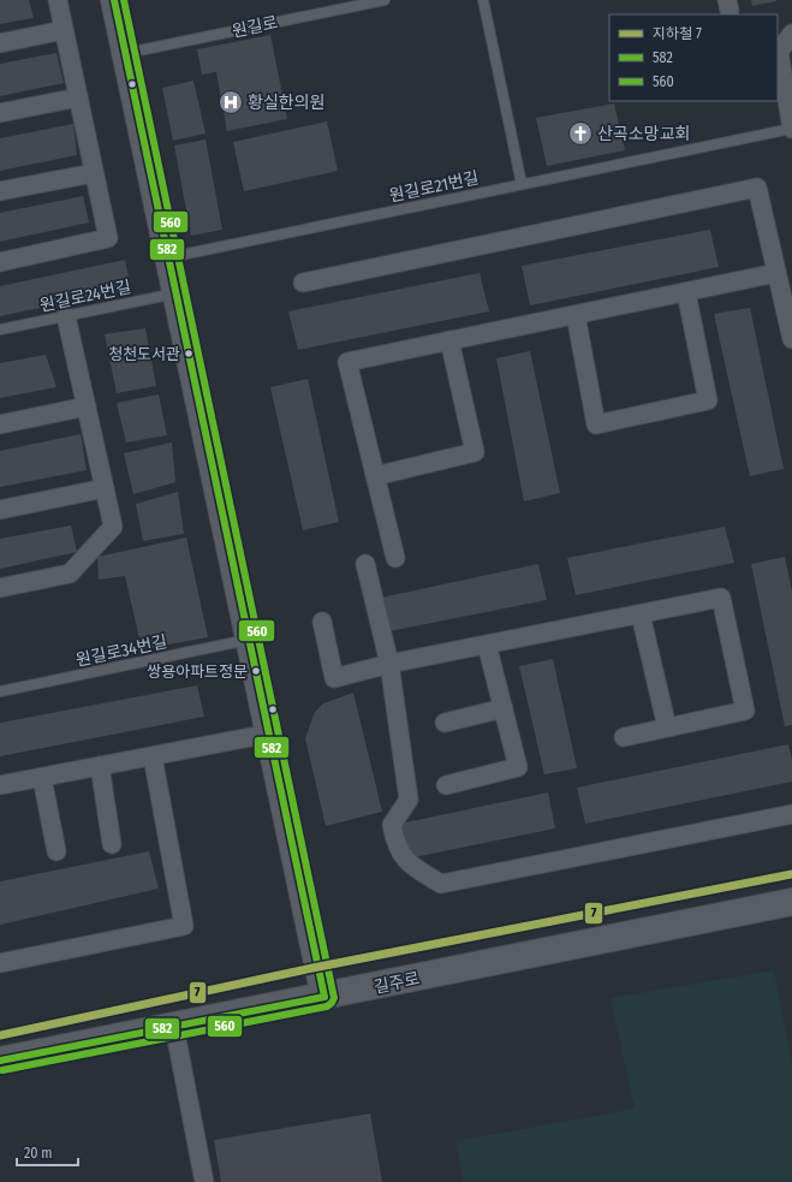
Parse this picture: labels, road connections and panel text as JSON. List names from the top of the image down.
{
  "streets": {
    "street": ["길주로"],
    "lane": [
      "원길로",
      "원길로21번길",
      "원길로24번길",
      "원길로34번길"
    ]
  },
  "places": {
    "hospital": ["황실한의원"],
    "church": ["산곡소망교회"],
    "other": ["청천도서관", "쌍용아파트정문"]
  },
  "lines": ["transit line 582", "transit line 560", "metro line 7"],
  "legend": ["지하철 7", "582", "560"],
  "scale_bar": "20 m"
}
